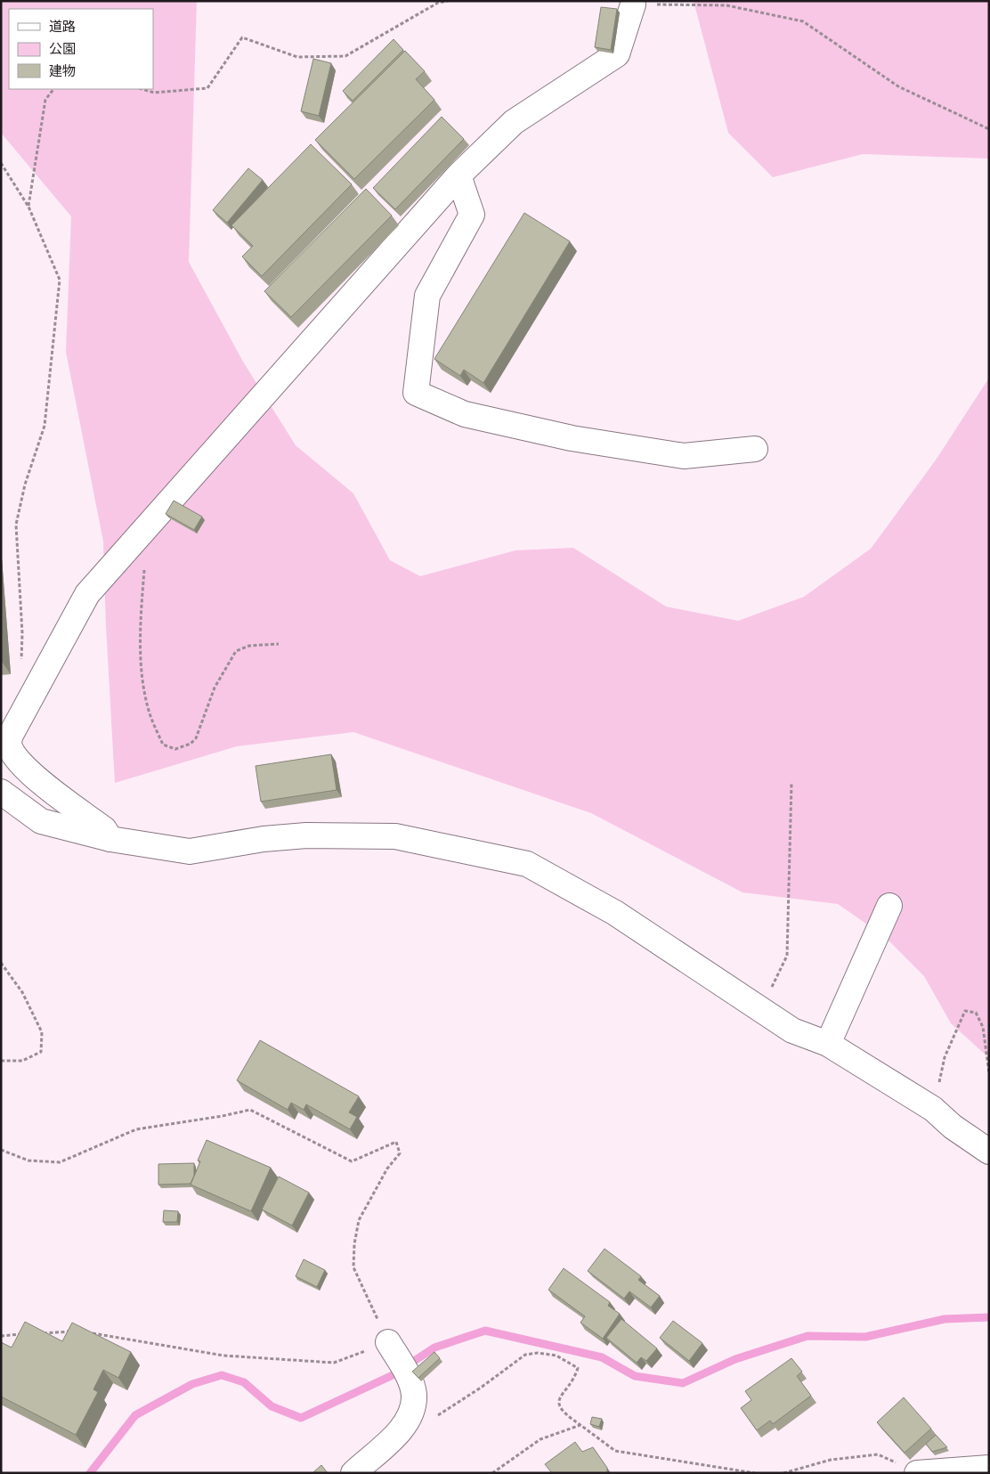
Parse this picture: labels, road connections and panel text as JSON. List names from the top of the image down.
{
  "legend": ["道路", "公園", "建物"]
}
